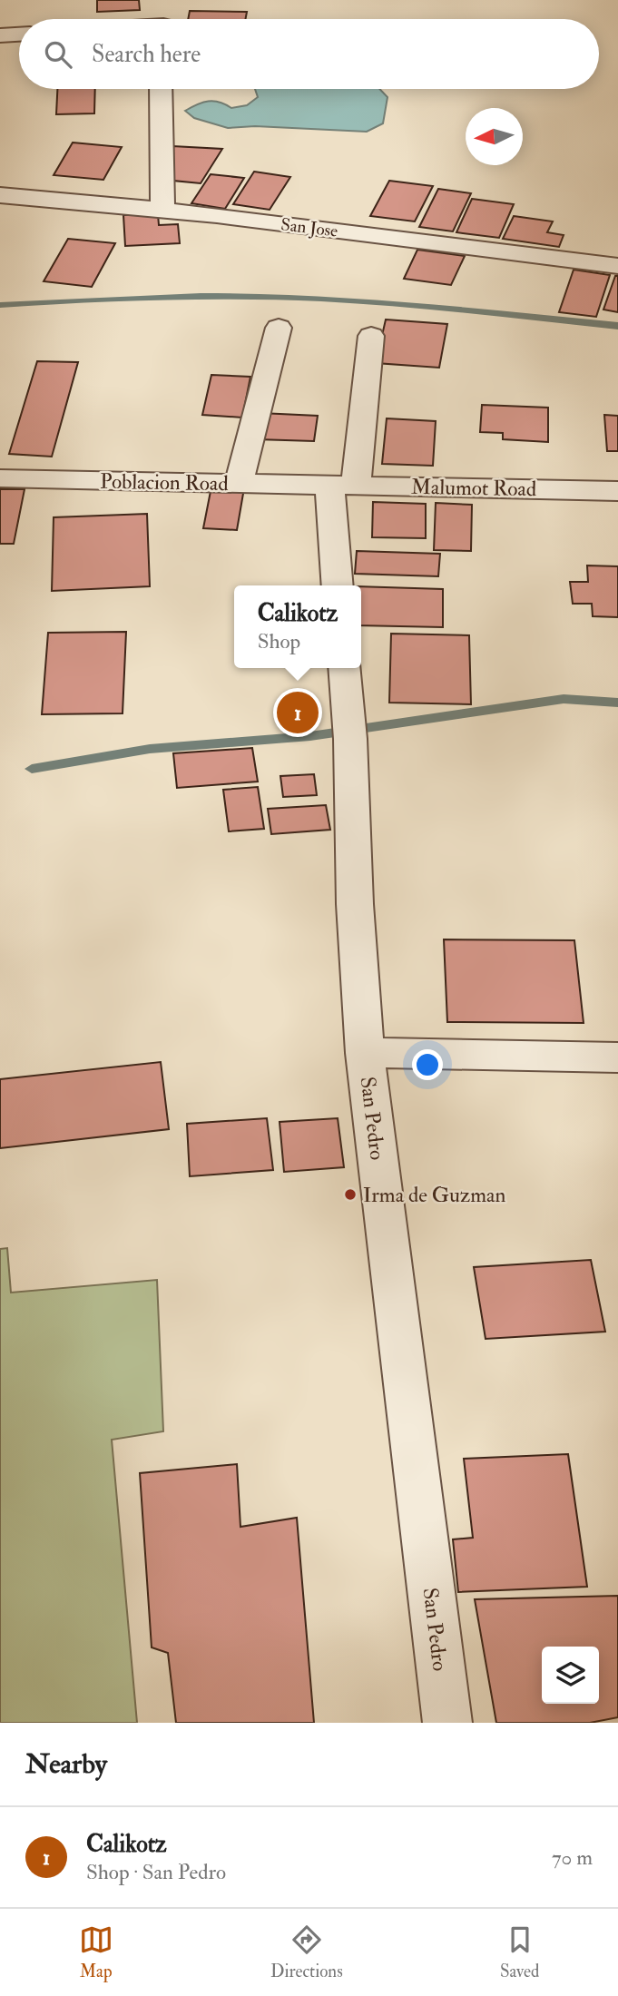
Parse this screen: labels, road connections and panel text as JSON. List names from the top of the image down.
{
  "streets": {
    "street": [
      "San Jose",
      "Poblacion Road",
      "Malumot Road",
      "San Pedro"
    ]
  },
  "crossings": [
    ["Poblacion Road", "Malumot Road"]
  ],
  "places": ["Irma de Guzman"],
  "north": "left",
  "page": {
    "search": "Search here",
    "popup": ["Calikotz", "Shop"],
    "pins": "1",
    "heading": "Nearby",
    "list": [
      {
        "mark": "1",
        "name": "Calikotz",
        "note": "Shop · San Pedro",
        "value": "70 m"
      }
    ],
    "nav": ["Map", "Directions", "Saved"]
  }
}
